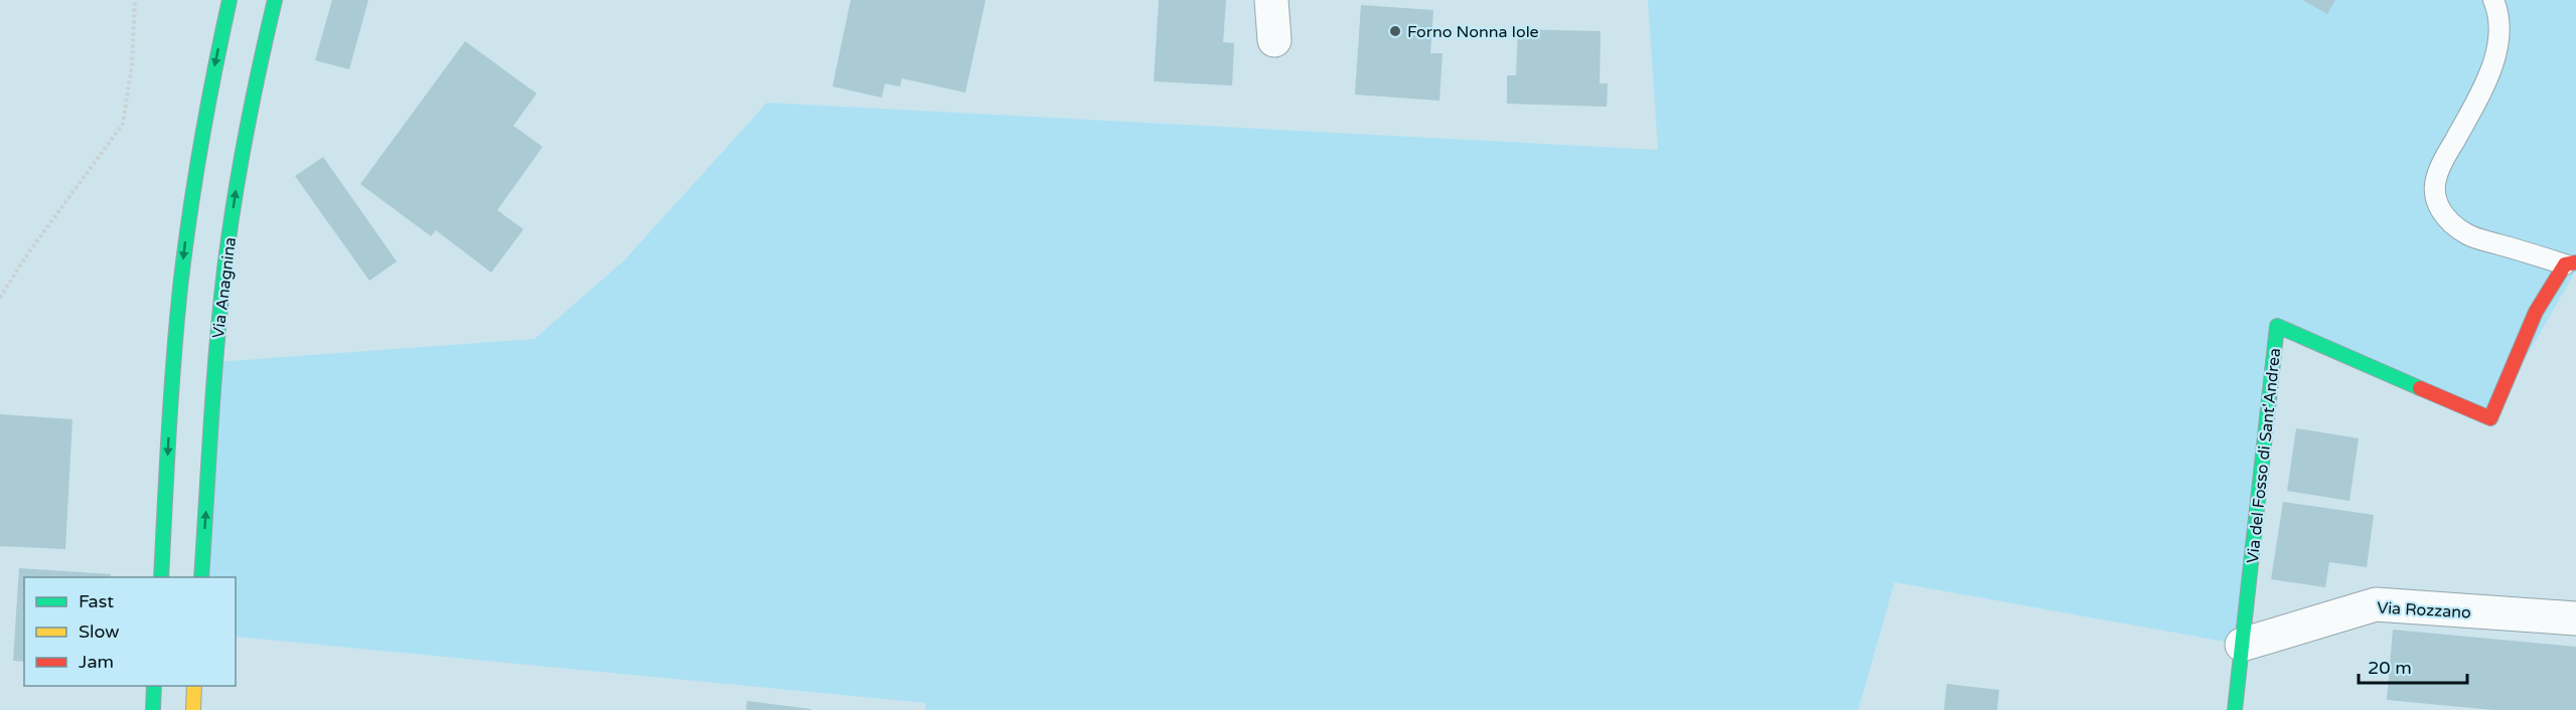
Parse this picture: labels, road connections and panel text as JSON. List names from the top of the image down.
{
  "streets": {
    "main road": ["Via Anagnina", "Via del Fosso di Sant'Andrea"],
    "street": ["Via Rozzano"]
  },
  "crossings": [
    ["Via del Fosso di Sant'Andrea", "Via Rozzano"]
  ],
  "places": ["Forno Nonna Iole"],
  "legend": ["Fast", "Slow", "Jam"],
  "scale_bar": "20 m"
}
